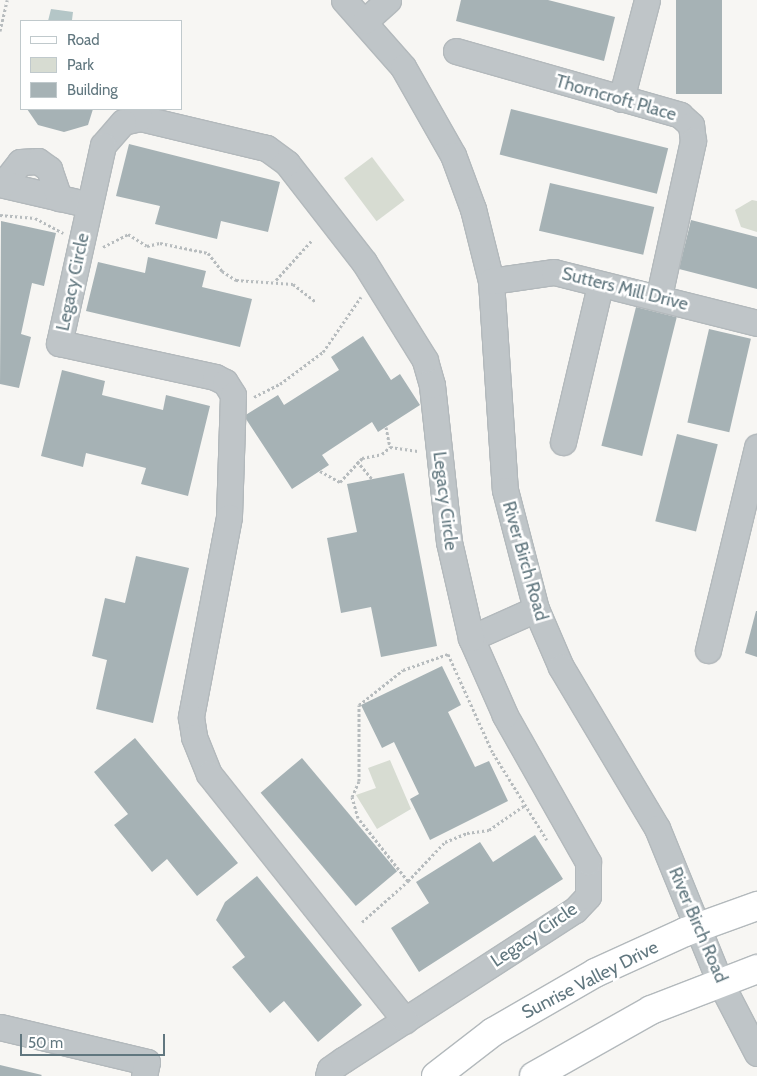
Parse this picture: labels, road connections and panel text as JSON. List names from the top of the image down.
{
  "streets": {
    "main road": ["Sunrise Valley Drive"],
    "street": [
      "Thorncroft Place",
      "Legacy Circle",
      "Sutters Mill Drive",
      "River Birch Road"
    ]
  },
  "crossings": [
    ["Thorncroft Place", "Sutters Mill Drive"],
    ["Sutters Mill Drive", "River Birch Road"],
    ["River Birch Road", "Sunrise Valley Drive"]
  ],
  "legend": ["Road", "Park", "Building"],
  "scale_bar": "50 m"
}
